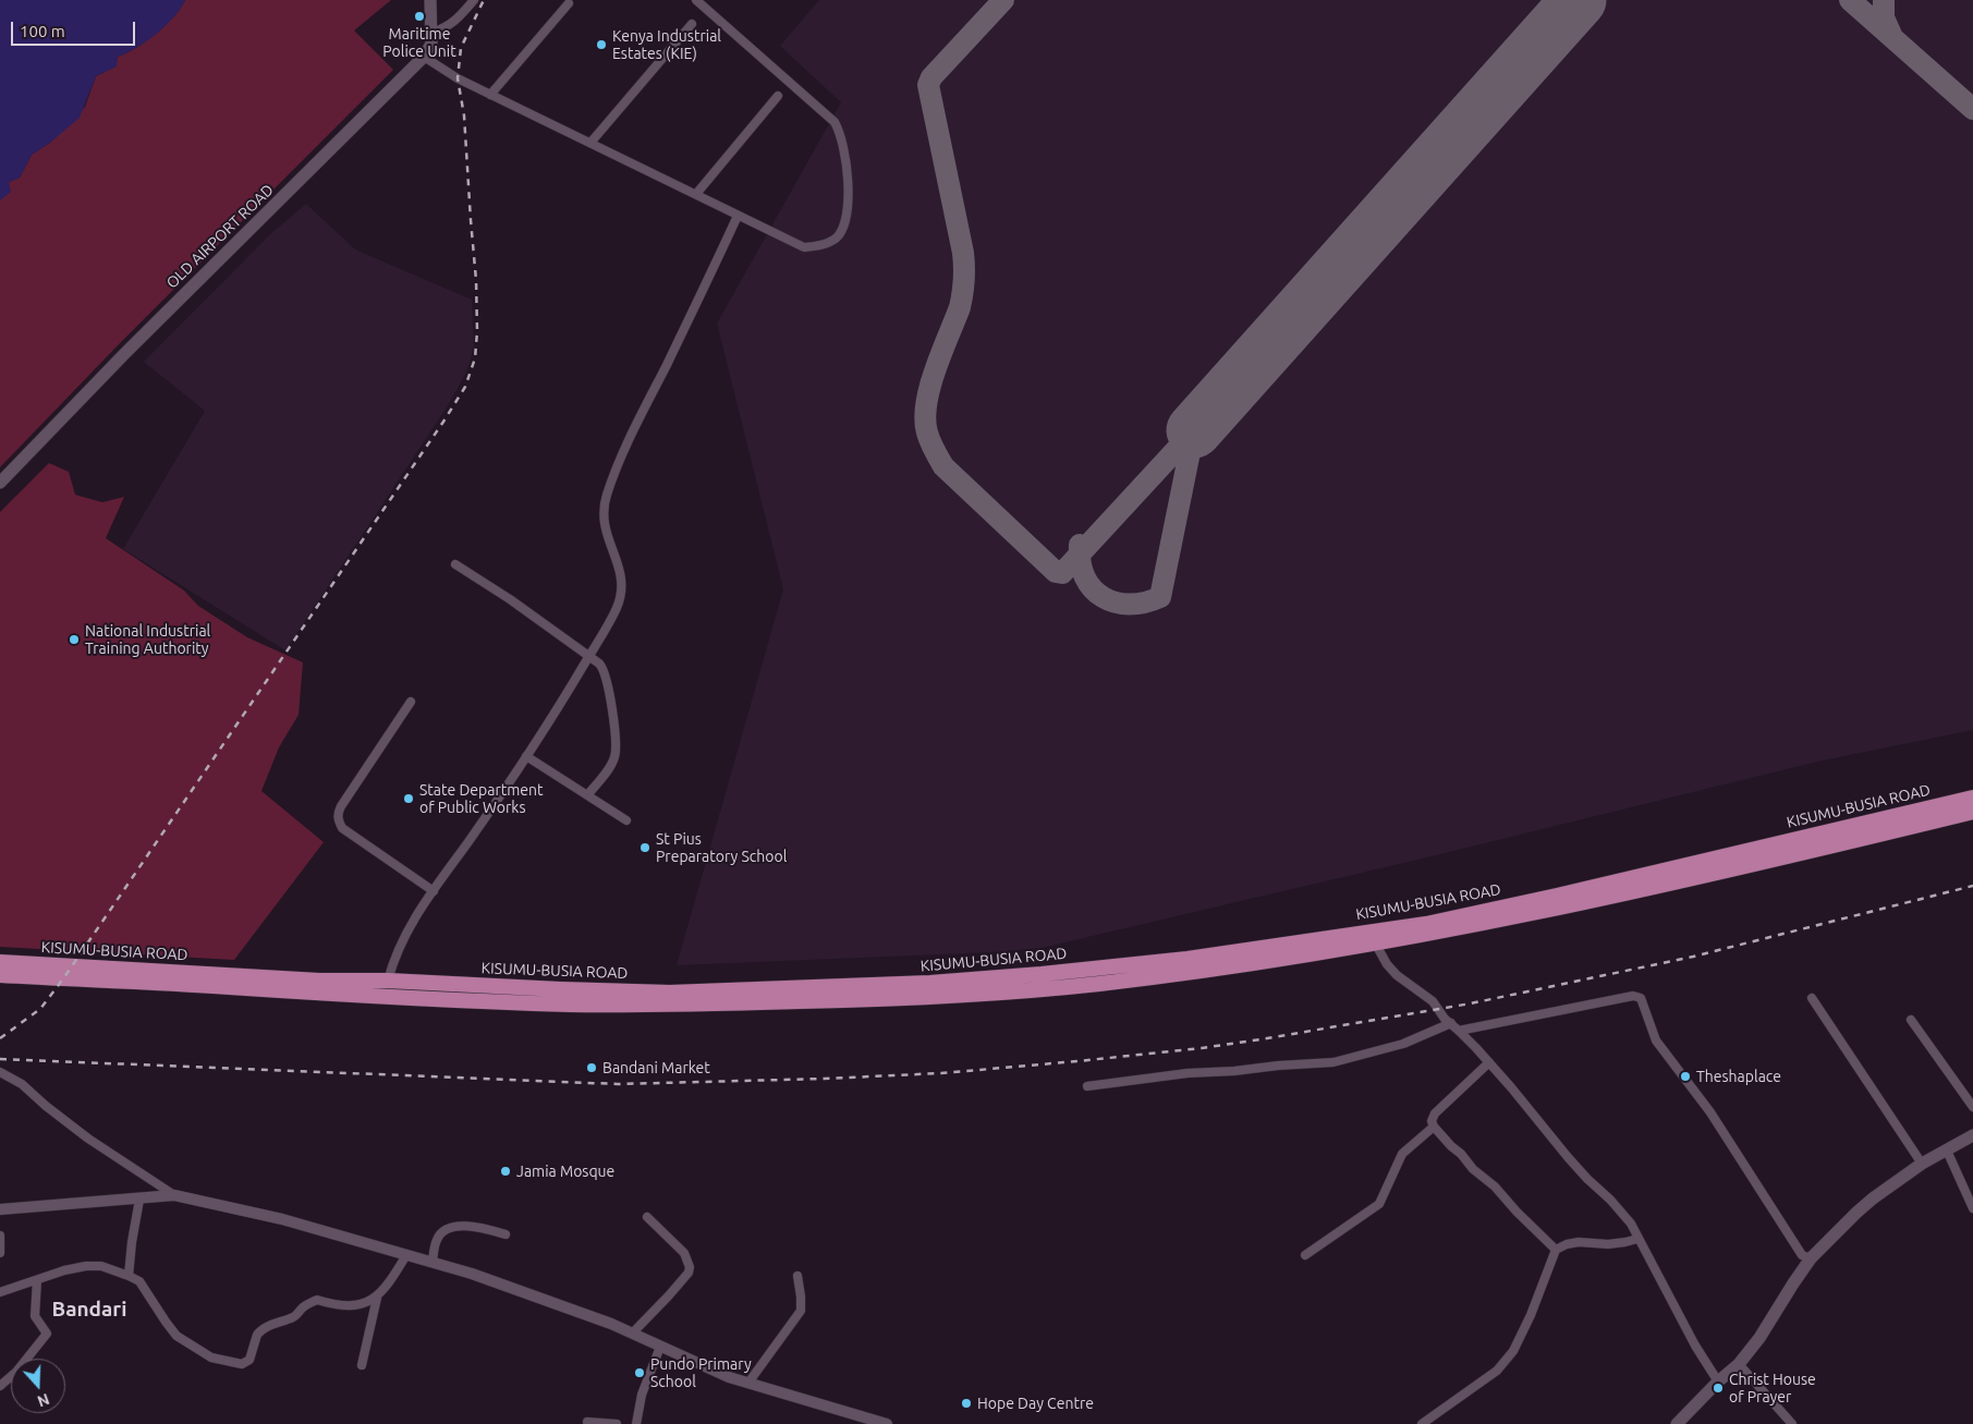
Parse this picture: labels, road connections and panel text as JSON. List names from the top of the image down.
{
  "streets": {
    "highway": ["KISUMU-BUSIA ROAD"],
    "main road": ["OLD AIRPORT ROAD"]
  },
  "districts": ["Bandari"],
  "places": [
    "Maritime Police Unit",
    "Kenya Industrial Estates (KIE)",
    "National Industrial Training Authority",
    "State Department of Public Works",
    "St Pius Preparatory School",
    "Bandani Market",
    "Theshaplace",
    "Jamia Mosque",
    "Pundo Primary School",
    "Christ House of Prayer",
    "Hope Day Centre"
  ],
  "scale_bar": "100 m",
  "north": "bottom"
}
